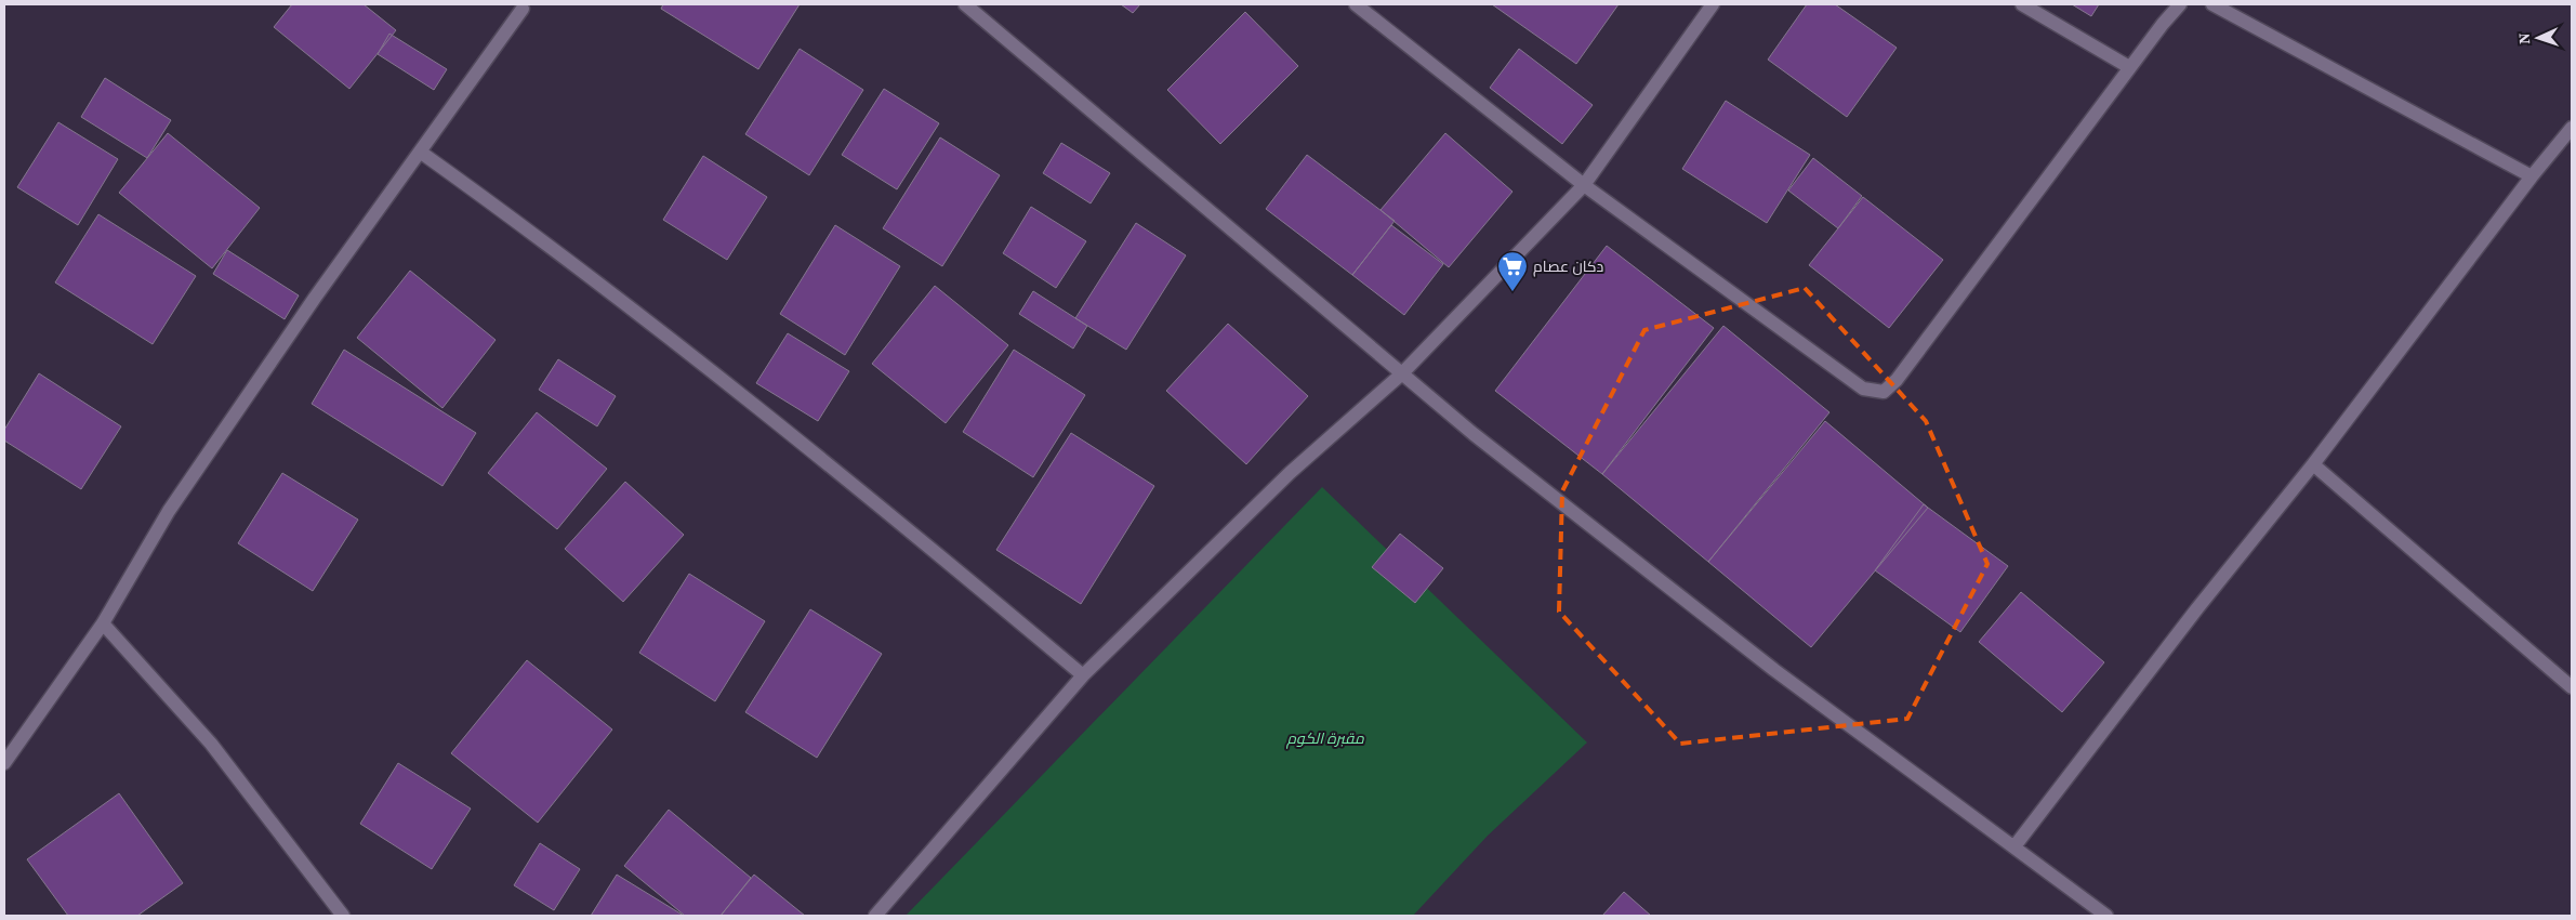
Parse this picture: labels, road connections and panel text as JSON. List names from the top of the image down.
{
  "parks": ["مقبرة الكوم"],
  "places": {
    "supermarket": ["دكان عصام"]
  },
  "north": "left"
}
